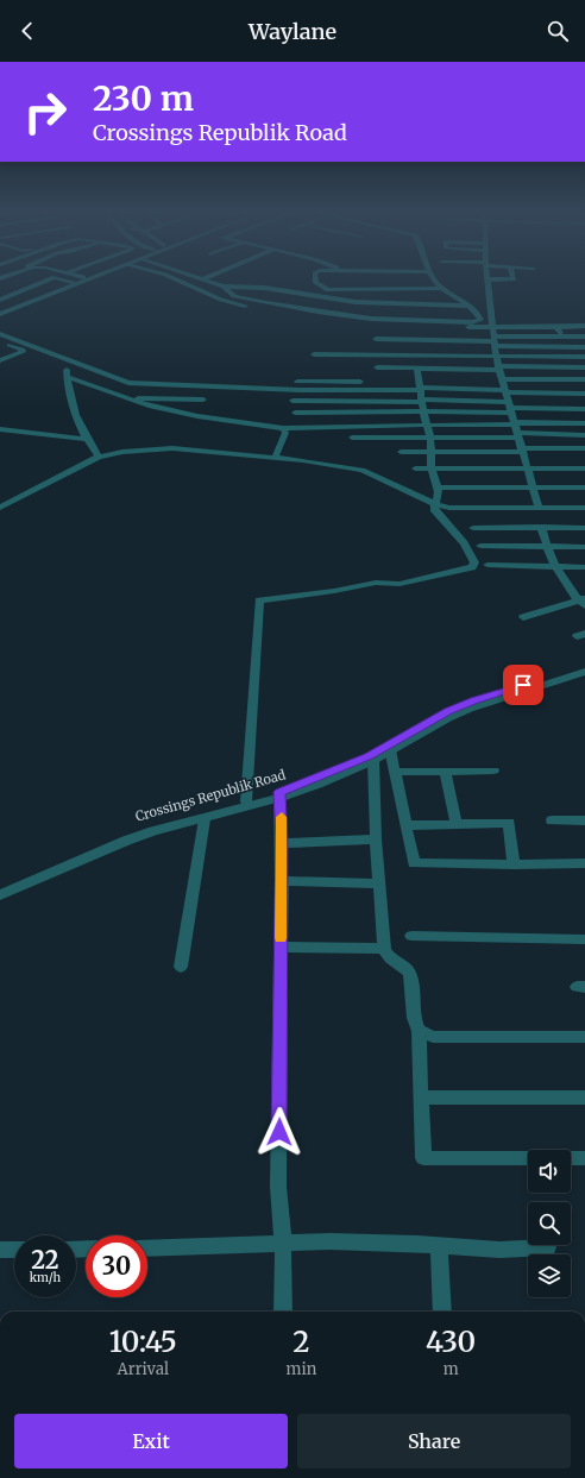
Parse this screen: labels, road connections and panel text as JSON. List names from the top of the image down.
{
  "streets": {
    "street": ["Crossings Republik Road"]
  },
  "page": {
    "header": "Waylane",
    "turn": ["230 m", "Crossings Republik Road"],
    "speed": "22 km/h",
    "limit": "30",
    "eta": [
      "10:45",
      "Arrival",
      "2",
      "min",
      "430",
      "m"
    ],
    "buttons": ["Exit", "Share"]
  }
}
